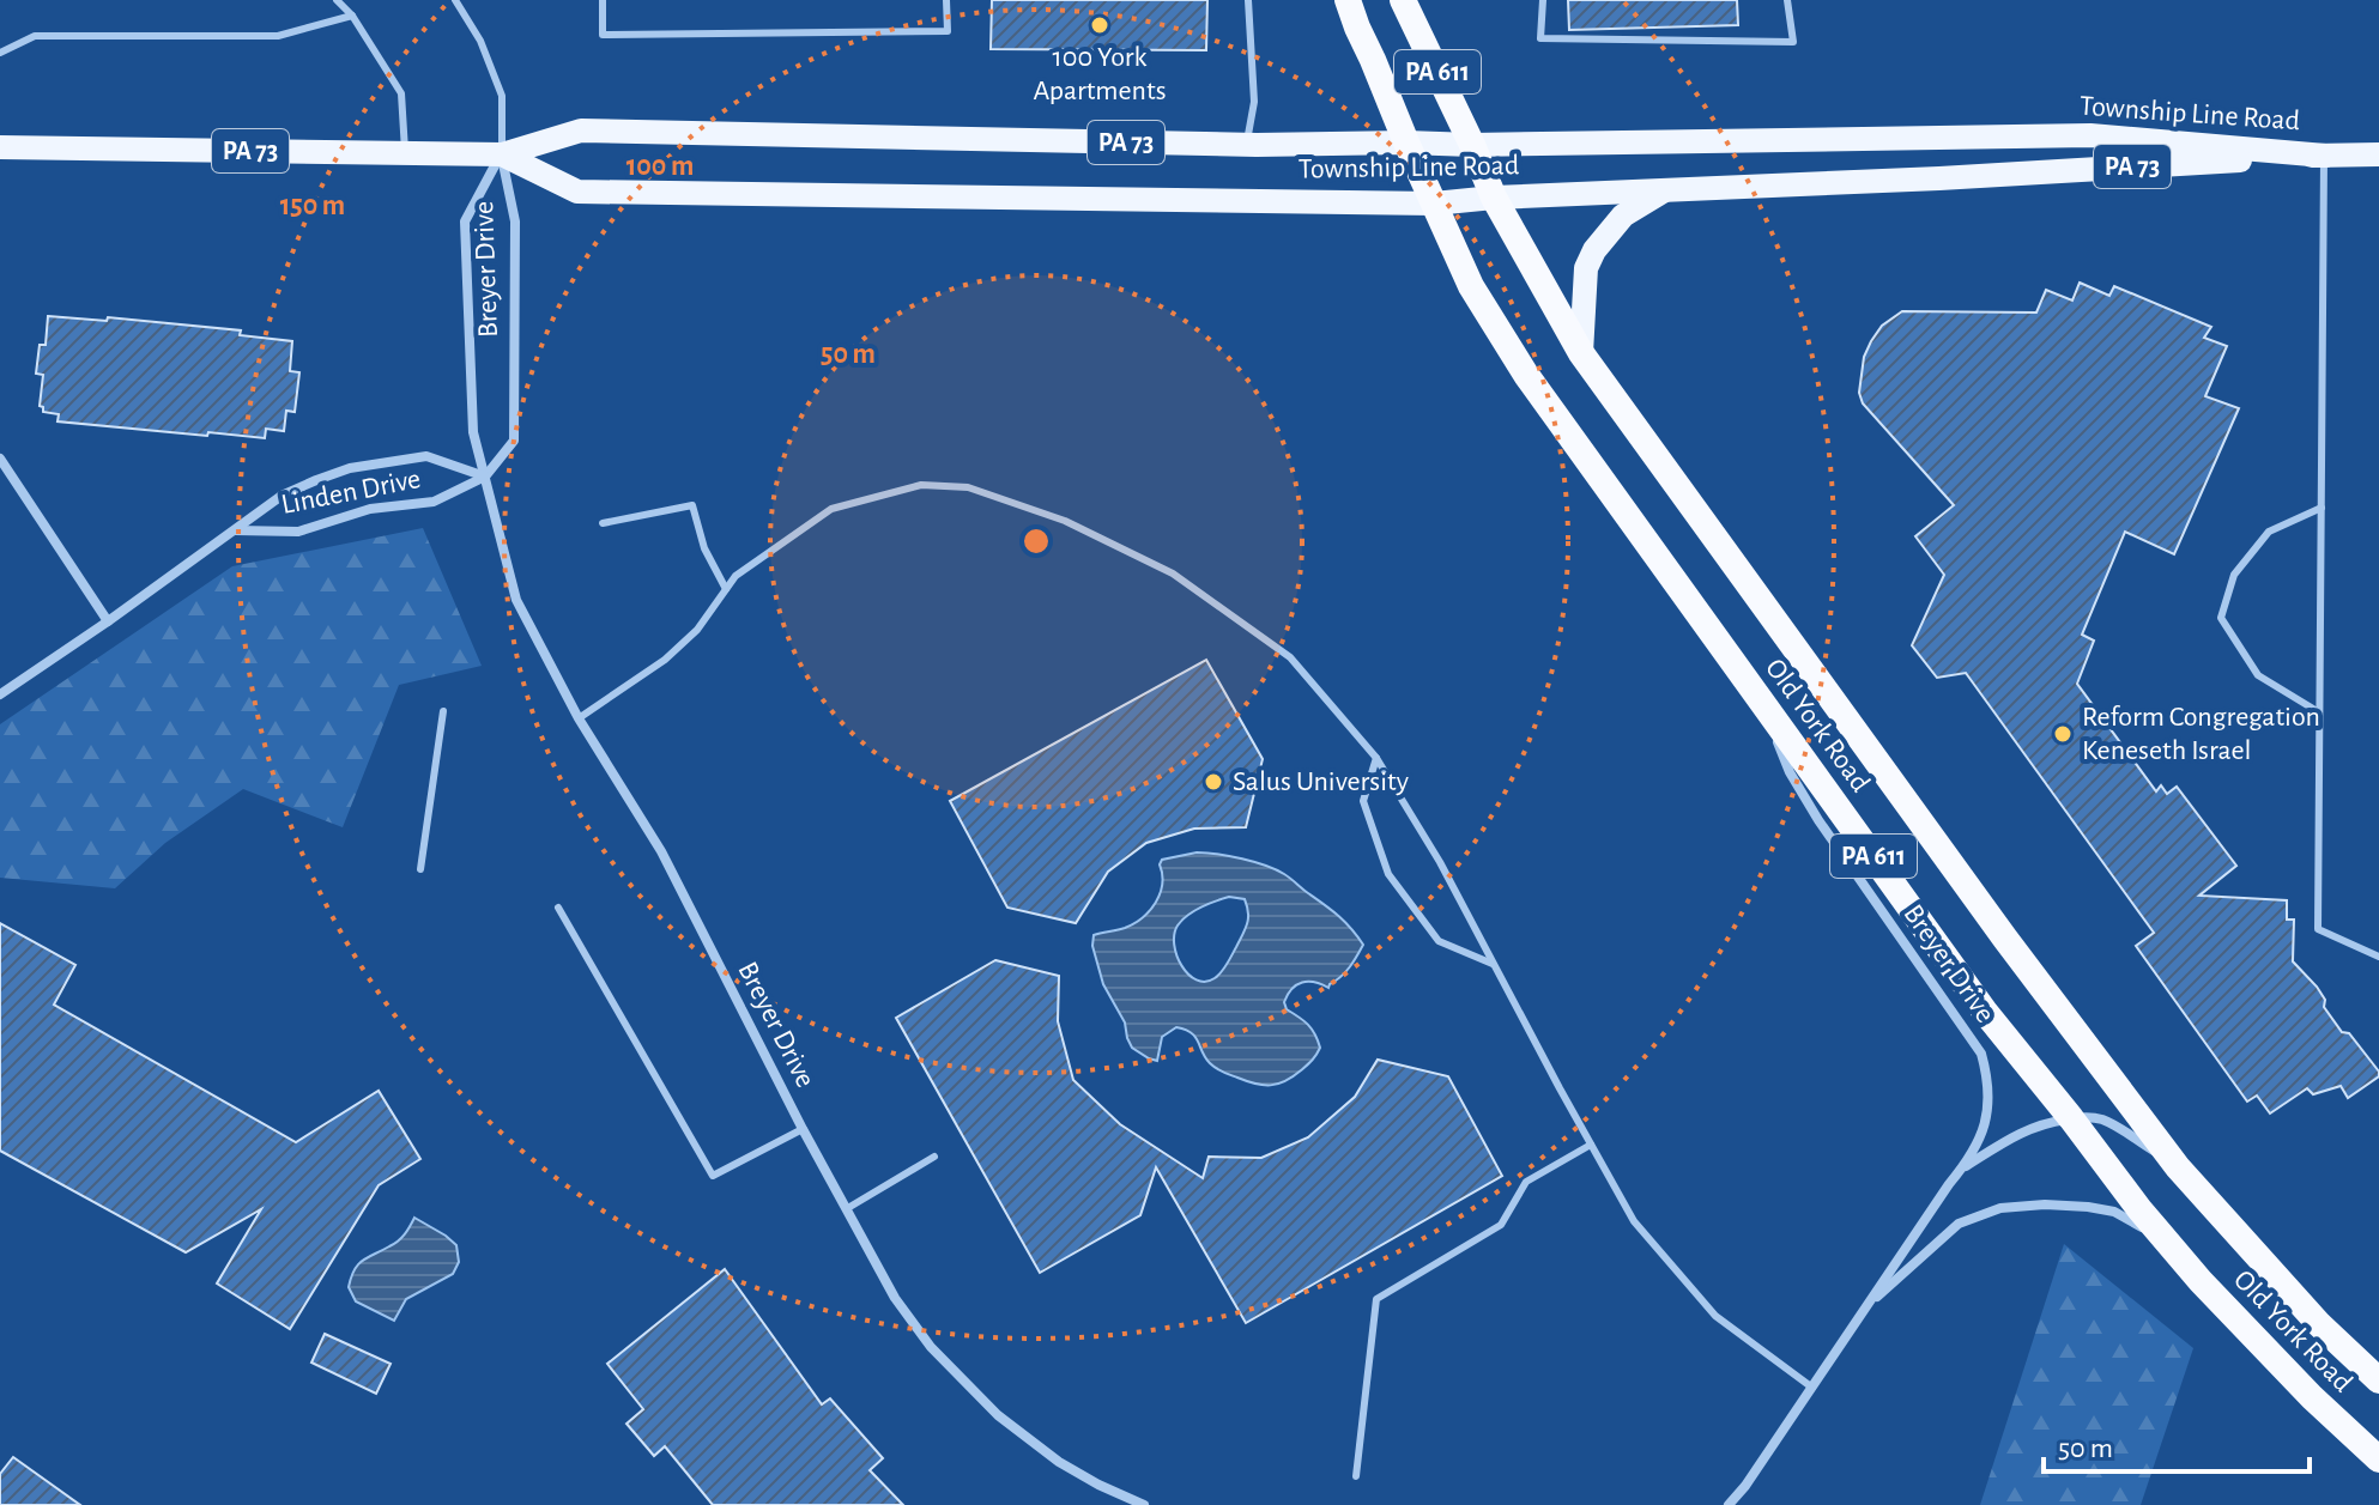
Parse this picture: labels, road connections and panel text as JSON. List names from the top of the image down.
{
  "streets": {
    "highway": ["PA 611", "Old York Road"],
    "main road": ["Township Line Road", "PA 73"],
    "street": ["Breyer Drive", "Linden Drive"]
  },
  "crossings": [
    ["Township Line Road", "Breyer Drive"],
    ["Township Line Road", "Old York Road"],
    ["Breyer Drive", "Linden Drive"],
    ["Breyer Drive", "Old York Road"]
  ],
  "places": ["100 York Apartments", "Reform Congregation Keneseth Israel", "Salus University"],
  "scale_bar": "50 m",
  "rings": ["100 m", "150 m", "50 m"]
}
